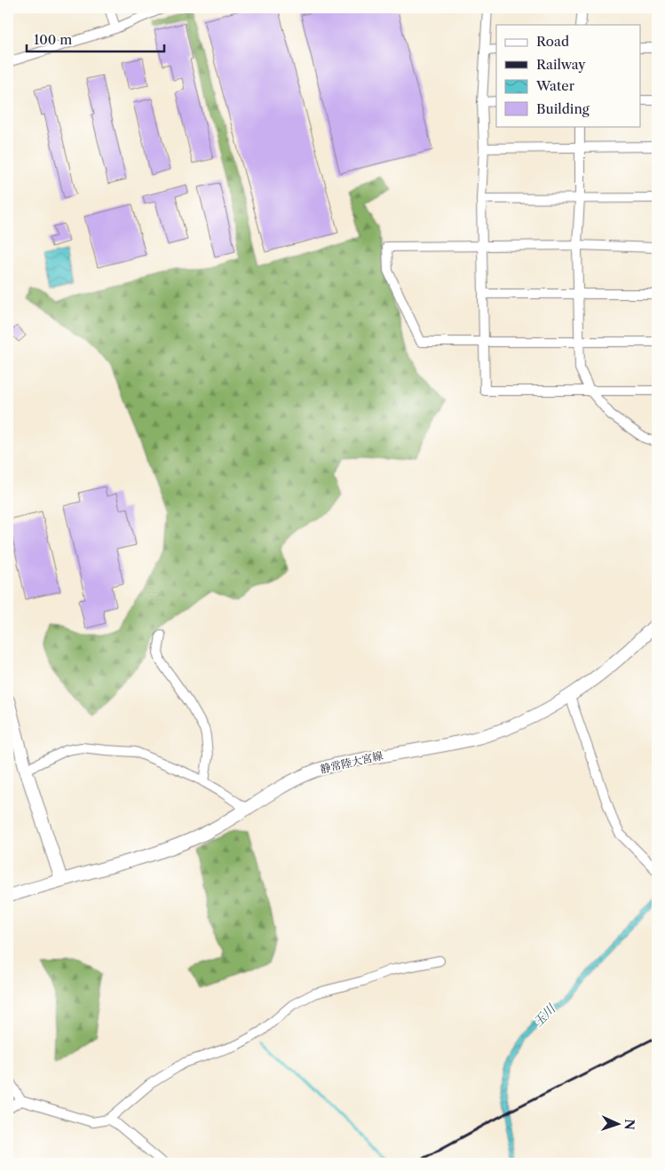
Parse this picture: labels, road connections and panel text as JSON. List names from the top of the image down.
{
  "streets": {
    "main road": ["静常陸大宮線"]
  },
  "water": ["玉川"],
  "legend": [
    "Road",
    "Railway",
    "Water",
    "Building"
  ],
  "scale_bar": "100 m",
  "north": "right"
}
